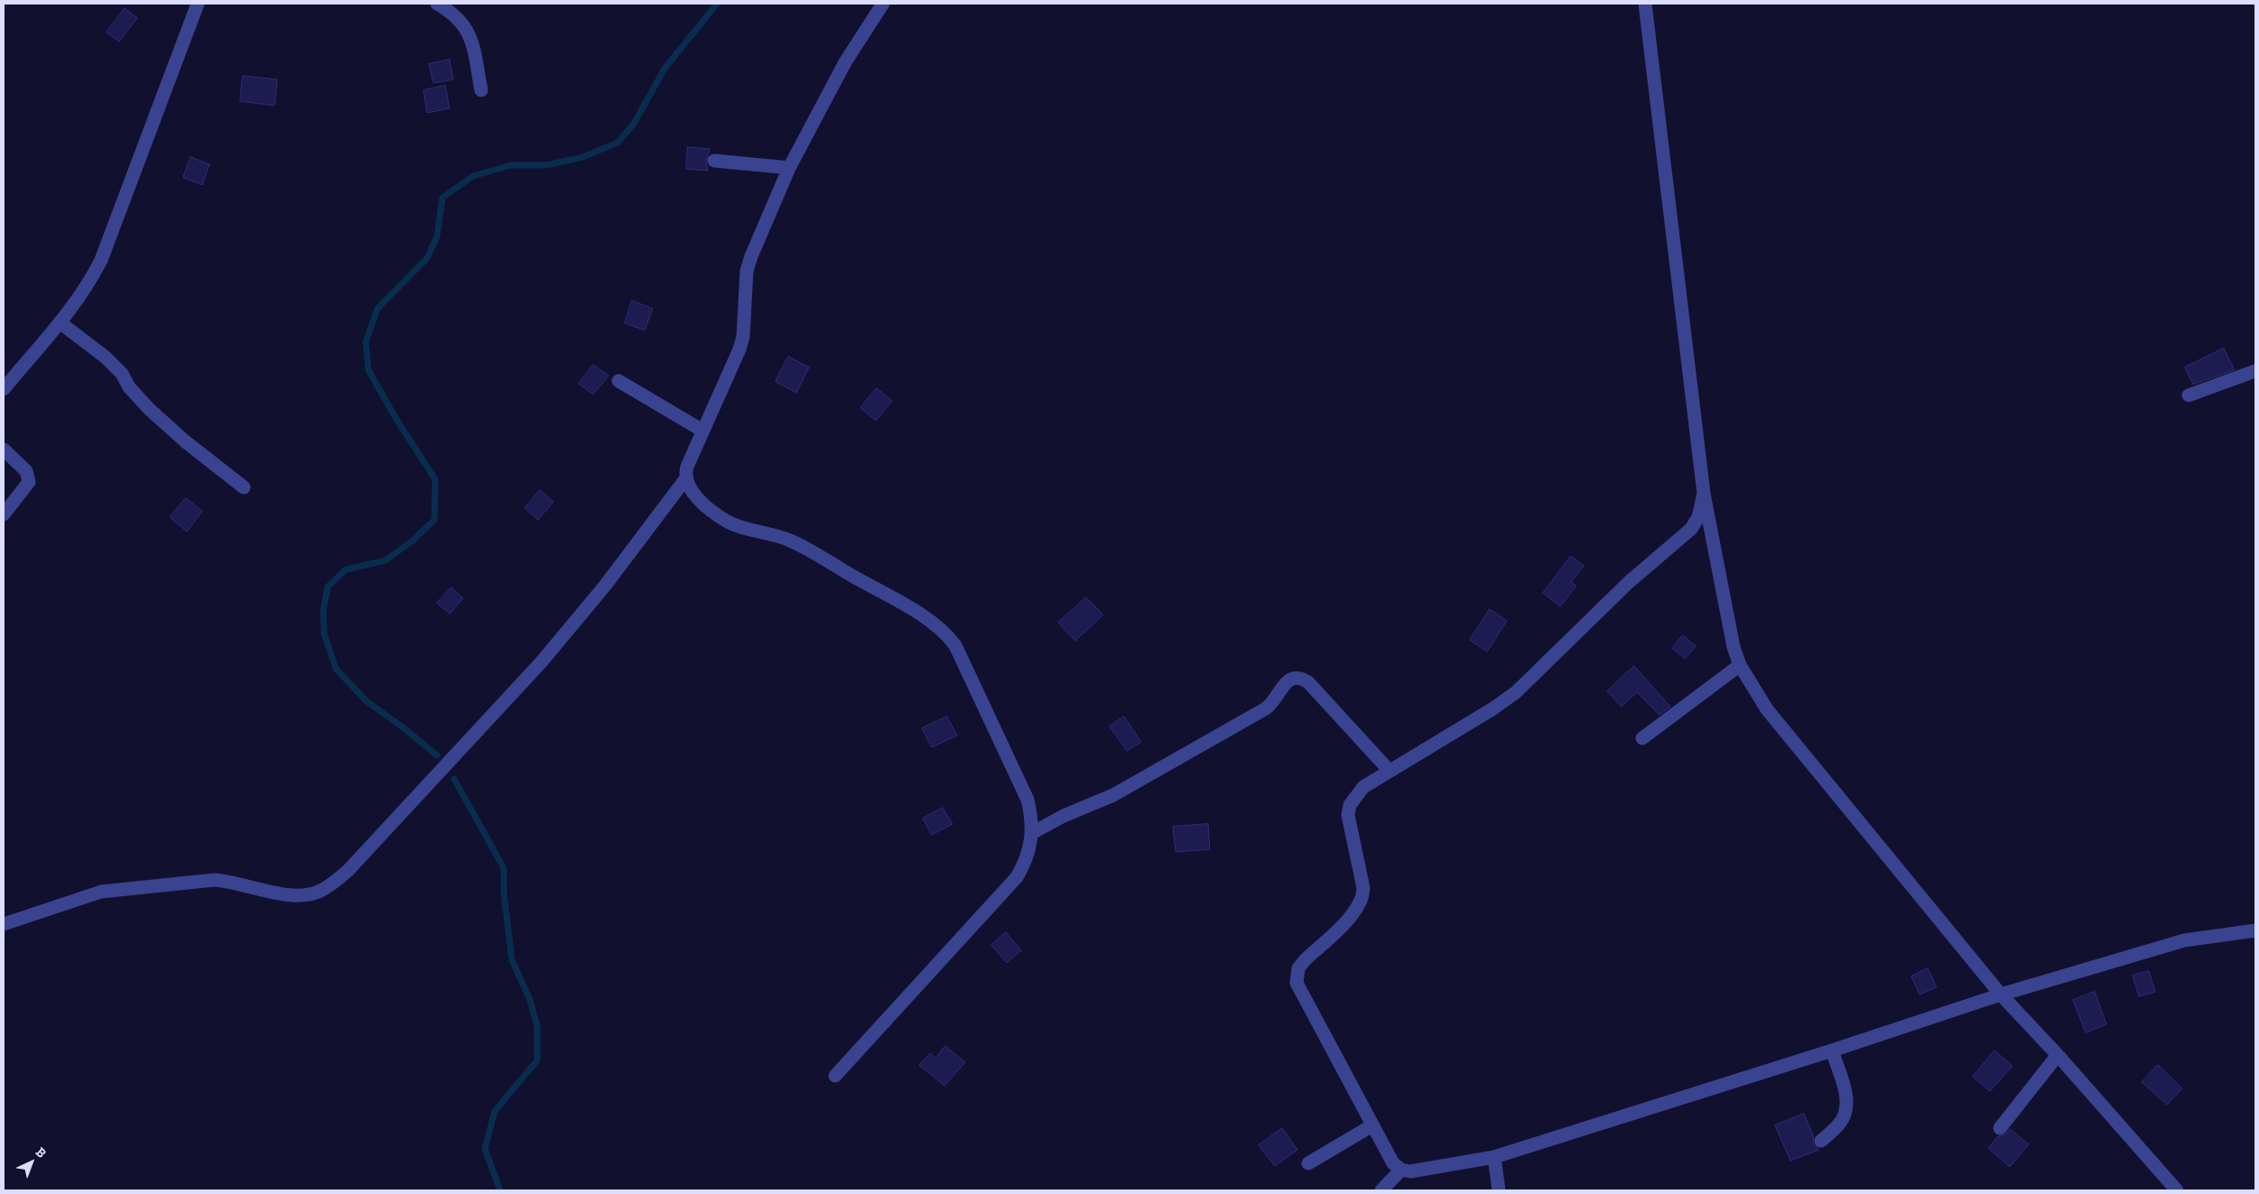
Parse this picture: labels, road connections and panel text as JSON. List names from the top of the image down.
{
  "north": "top right"
}
